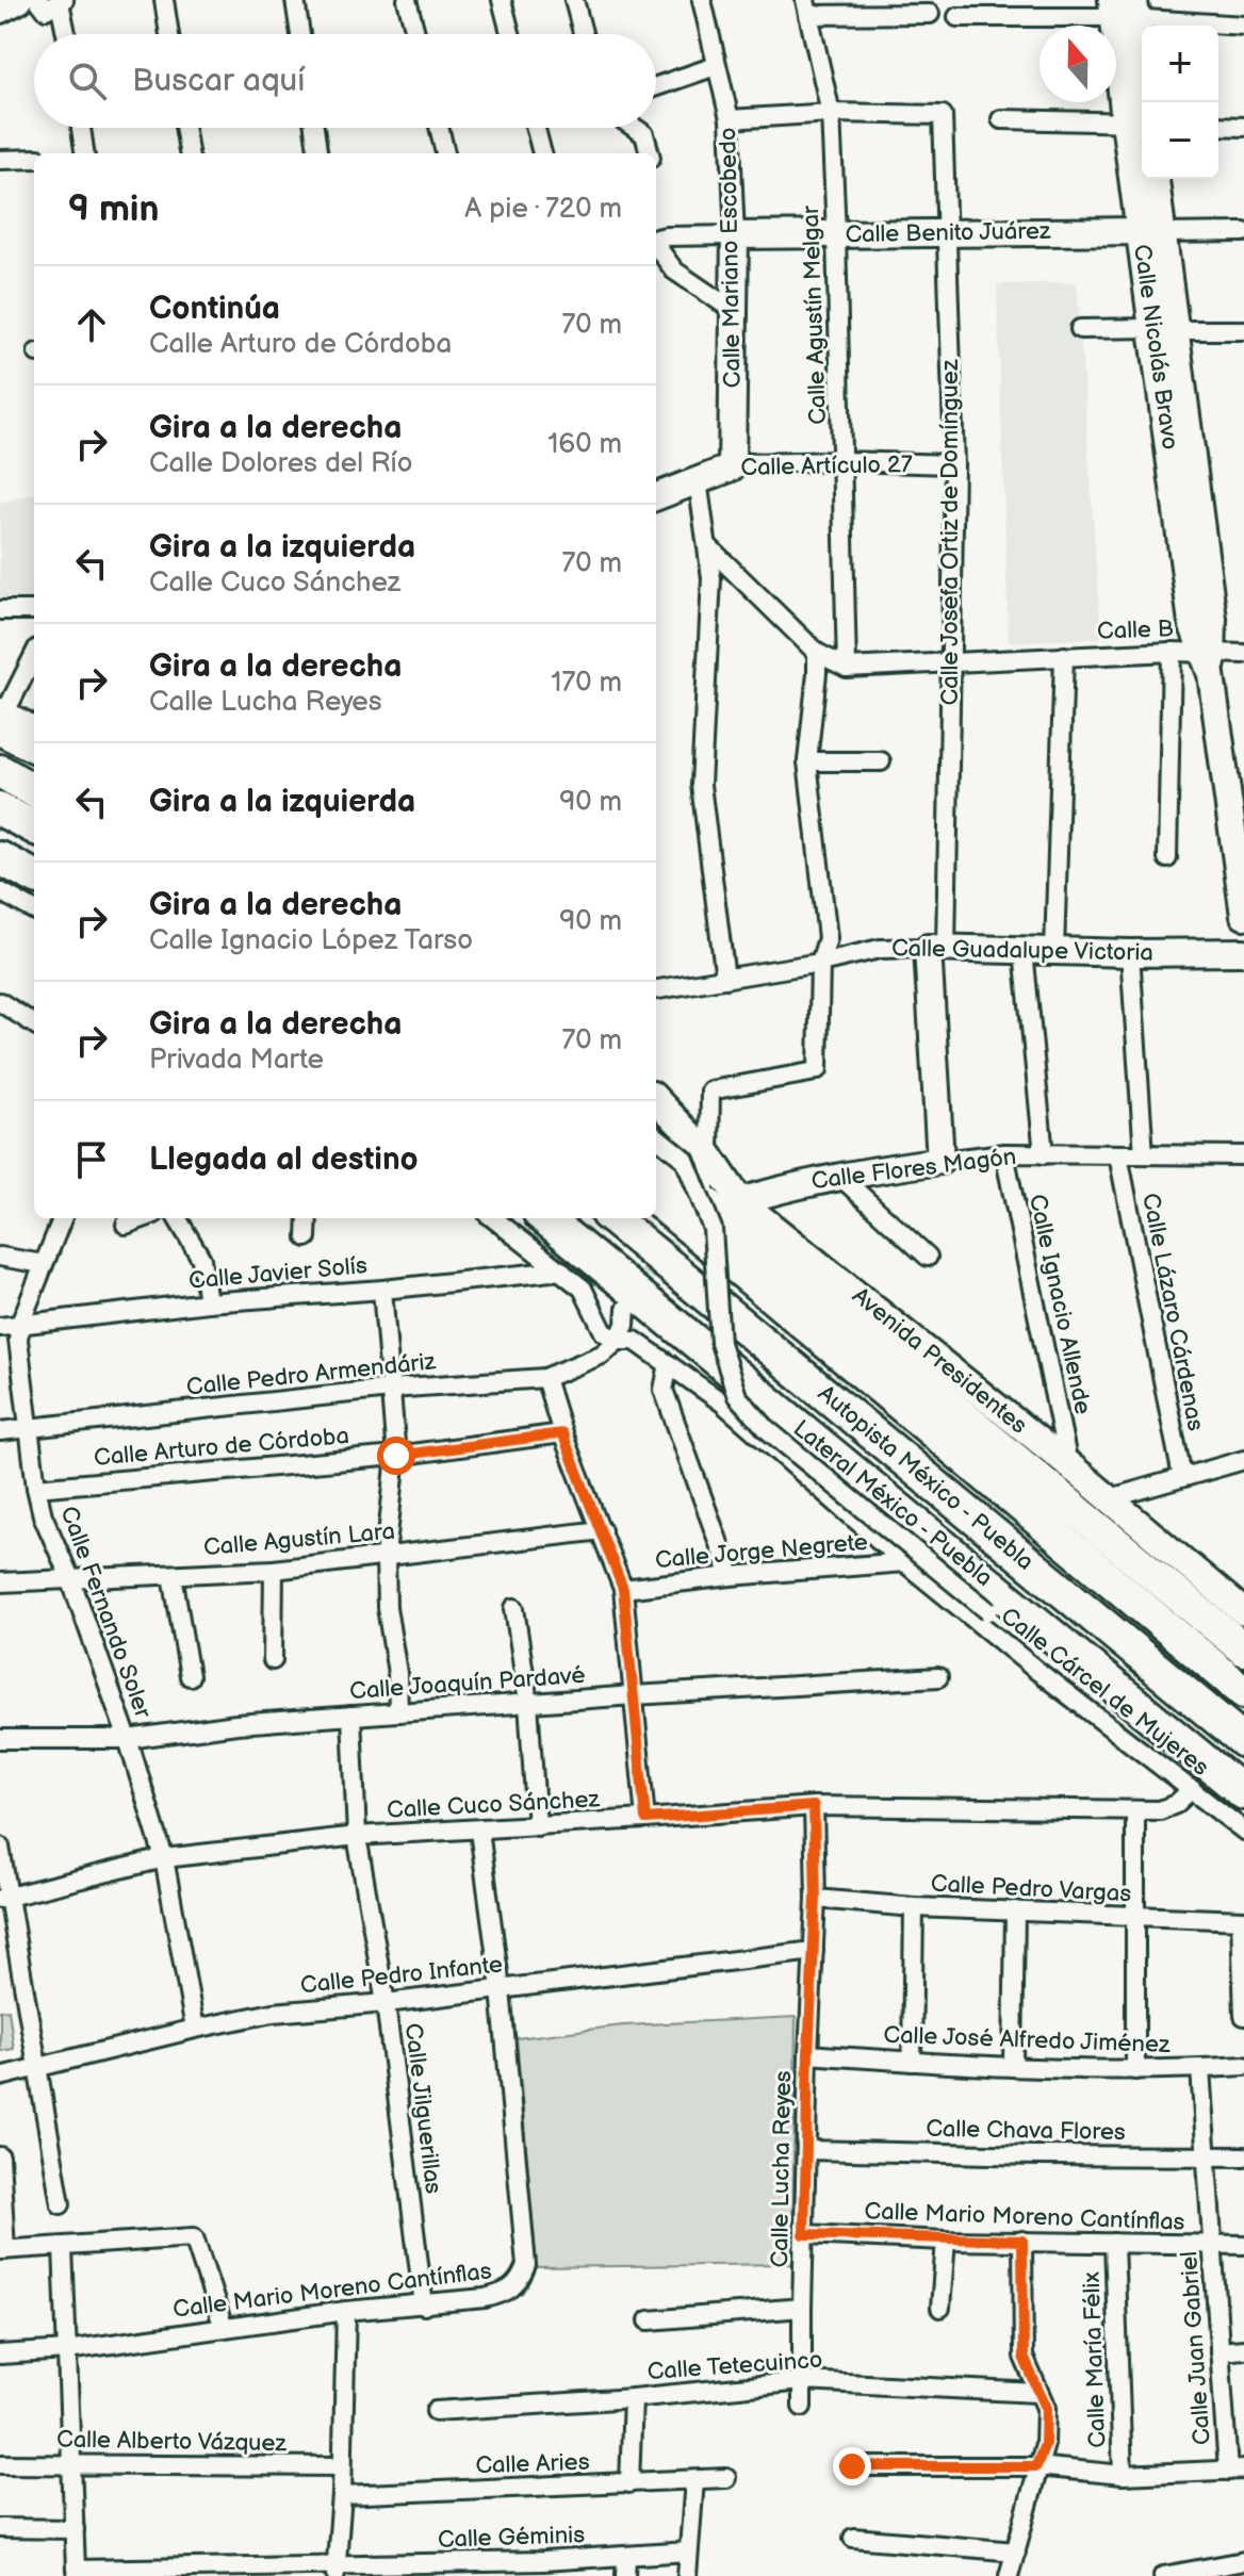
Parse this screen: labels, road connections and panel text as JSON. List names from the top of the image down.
{
  "streets": {
    "highway": ["Autopista México - Puebla", "Lateral México - Puebla"],
    "main road": [
      "Calle Benito Juárez",
      "Calle Mariano Escobedo",
      "Calle Nicolás Bravo",
      "Calle Artículo 27",
      "Calle Josefa Ortiz de Domínguez",
      "Calle Guadalupe Victoria",
      "Calle Flores Magón",
      "Avenida Presidentes"
    ],
    "street": [
      "Calle Agustín Melgar",
      "Calle B",
      "Calle Javier Solís",
      "Calle Ignacio Allende",
      "Calle Lázaro Cárdenas",
      "Calle Pedro Armendáriz",
      "Calle Arturo de Córdoba",
      "Calle Agustín Lara",
      "Calle Jorge Negrete",
      "Calle Fernando Soler",
      "Calle Joaquín Pardavé",
      "Calle Cárcel de Mujeres",
      "Calle Cuco Sánchez",
      "Calle Pedro Vargas",
      "Calle Pedro Infante",
      "Calle José Alfredo Jiménez",
      "Calle Jilguerillas",
      "Calle Chava Flores",
      "Calle Lucha Reyes",
      "Calle Mario Moreno Cantínflas",
      "Calle Juan Gabriel",
      "Calle María Félix",
      "Calle Tetecuinco",
      "Calle Alberto Vázquez",
      "Calle Aries",
      "Calle Géminis"
    ]
  },
  "crossings": [
    ["Calle Benito Juárez", "Calle Mariano Escobedo"],
    ["Calle Benito Juárez", "Calle Agustín Melgar"],
    ["Calle Benito Juárez", "Calle Nicolás Bravo"],
    ["Calle Benito Juárez", "Calle Josefa Ortiz de Domínguez"],
    ["Calle Mariano Escobedo", "Calle Artículo 27"],
    ["Calle Agustín Melgar", "Calle Artículo 27"],
    ["Calle Agustín Melgar", "Calle Josefa Ortiz de Domínguez"],
    ["Calle Agustín Melgar", "Calle B"],
    ["Calle Nicolás Bravo", "Calle B"],
    ["Calle Artículo 27", "Calle Josefa Ortiz de Domínguez"],
    ["Calle Josefa Ortiz de Domínguez", "Calle B"],
    ["Calle Josefa Ortiz de Domínguez", "Calle Guadalupe Victoria"],
    ["Calle Josefa Ortiz de Domínguez", "Calle Flores Magón"],
    ["Calle Flores Magón", "Calle Ignacio Allende"],
    ["Calle Flores Magón", "Calle Lázaro Cárdenas"],
    ["Calle Flores Magón", "Avenida Presidentes"],
    ["Calle Javier Solís", "Calle Fernando Soler"],
    ["Calle Ignacio Allende", "Avenida Presidentes"],
    ["Calle Pedro Armendáriz", "Calle Fernando Soler"],
    ["Calle Pedro Armendáriz", "Calle Cárcel de Mujeres"],
    ["Calle Arturo de Córdoba", "Calle Fernando Soler"],
    ["Calle Agustín Lara", "Calle Fernando Soler"],
    ["Calle Jorge Negrete", "Calle Cárcel de Mujeres"],
    ["Calle Fernando Soler", "Calle Joaquín Pardavé"],
    ["Calle Fernando Soler", "Calle Cuco Sánchez"],
    ["Calle Fernando Soler", "Calle Pedro Infante"],
    ["Calle Joaquín Pardavé", "Calle Jilguerillas"],
    ["Calle Cárcel de Mujeres", "Calle Cuco Sánchez"],
    ["Calle Cuco Sánchez", "Calle Jilguerillas"],
    ["Calle Cuco Sánchez", "Calle Lucha Reyes"],
    ["Calle Cuco Sánchez", "Calle Mario Moreno Cantínflas"],
    ["Calle Pedro Vargas", "Calle Lucha Reyes"],
    ["Calle Pedro Infante", "Calle Jilguerillas"],
    ["Calle Pedro Infante", "Calle Lucha Reyes"],
    ["Calle Pedro Infante", "Calle Mario Moreno Cantínflas"],
    ["Calle José Alfredo Jiménez", "Calle Lucha Reyes"],
    ["Calle José Alfredo Jiménez", "Calle Juan Gabriel"],
    ["Calle Jilguerillas", "Calle Mario Moreno Cantínflas"],
    ["Calle Chava Flores", "Calle Lucha Reyes"],
    ["Calle Chava Flores", "Calle Juan Gabriel"],
    ["Calle Lucha Reyes", "Calle Mario Moreno Cantínflas"],
    ["Calle Lucha Reyes", "Calle Tetecuinco"],
    ["Calle Mario Moreno Cantínflas", "Calle Juan Gabriel"],
    ["Calle Mario Moreno Cantínflas", "Calle María Félix"]
  ],
  "north": "top",
  "page": {
    "map_buttons": ["+", "−"],
    "search": "Buscar aquí",
    "heading": ["9 min", "A pie · 720 m"],
    "list": [
      ["Continúa", "Calle Arturo de Córdoba", "70 m"],
      ["Gira a la derecha", "Calle Dolores del Río", "160 m"],
      ["Gira a la izquierda", "Calle Cuco Sánchez", "70 m"],
      ["Gira a la derecha", "Calle Lucha Reyes", "170 m"],
      ["Gira a la izquierda", "90 m"],
      ["Gira a la derecha", "Calle Ignacio López Tarso", "90 m"],
      ["Gira a la derecha", "Privada Marte", "70 m"],
      "Llegada al destino"
    ]
  }
}
